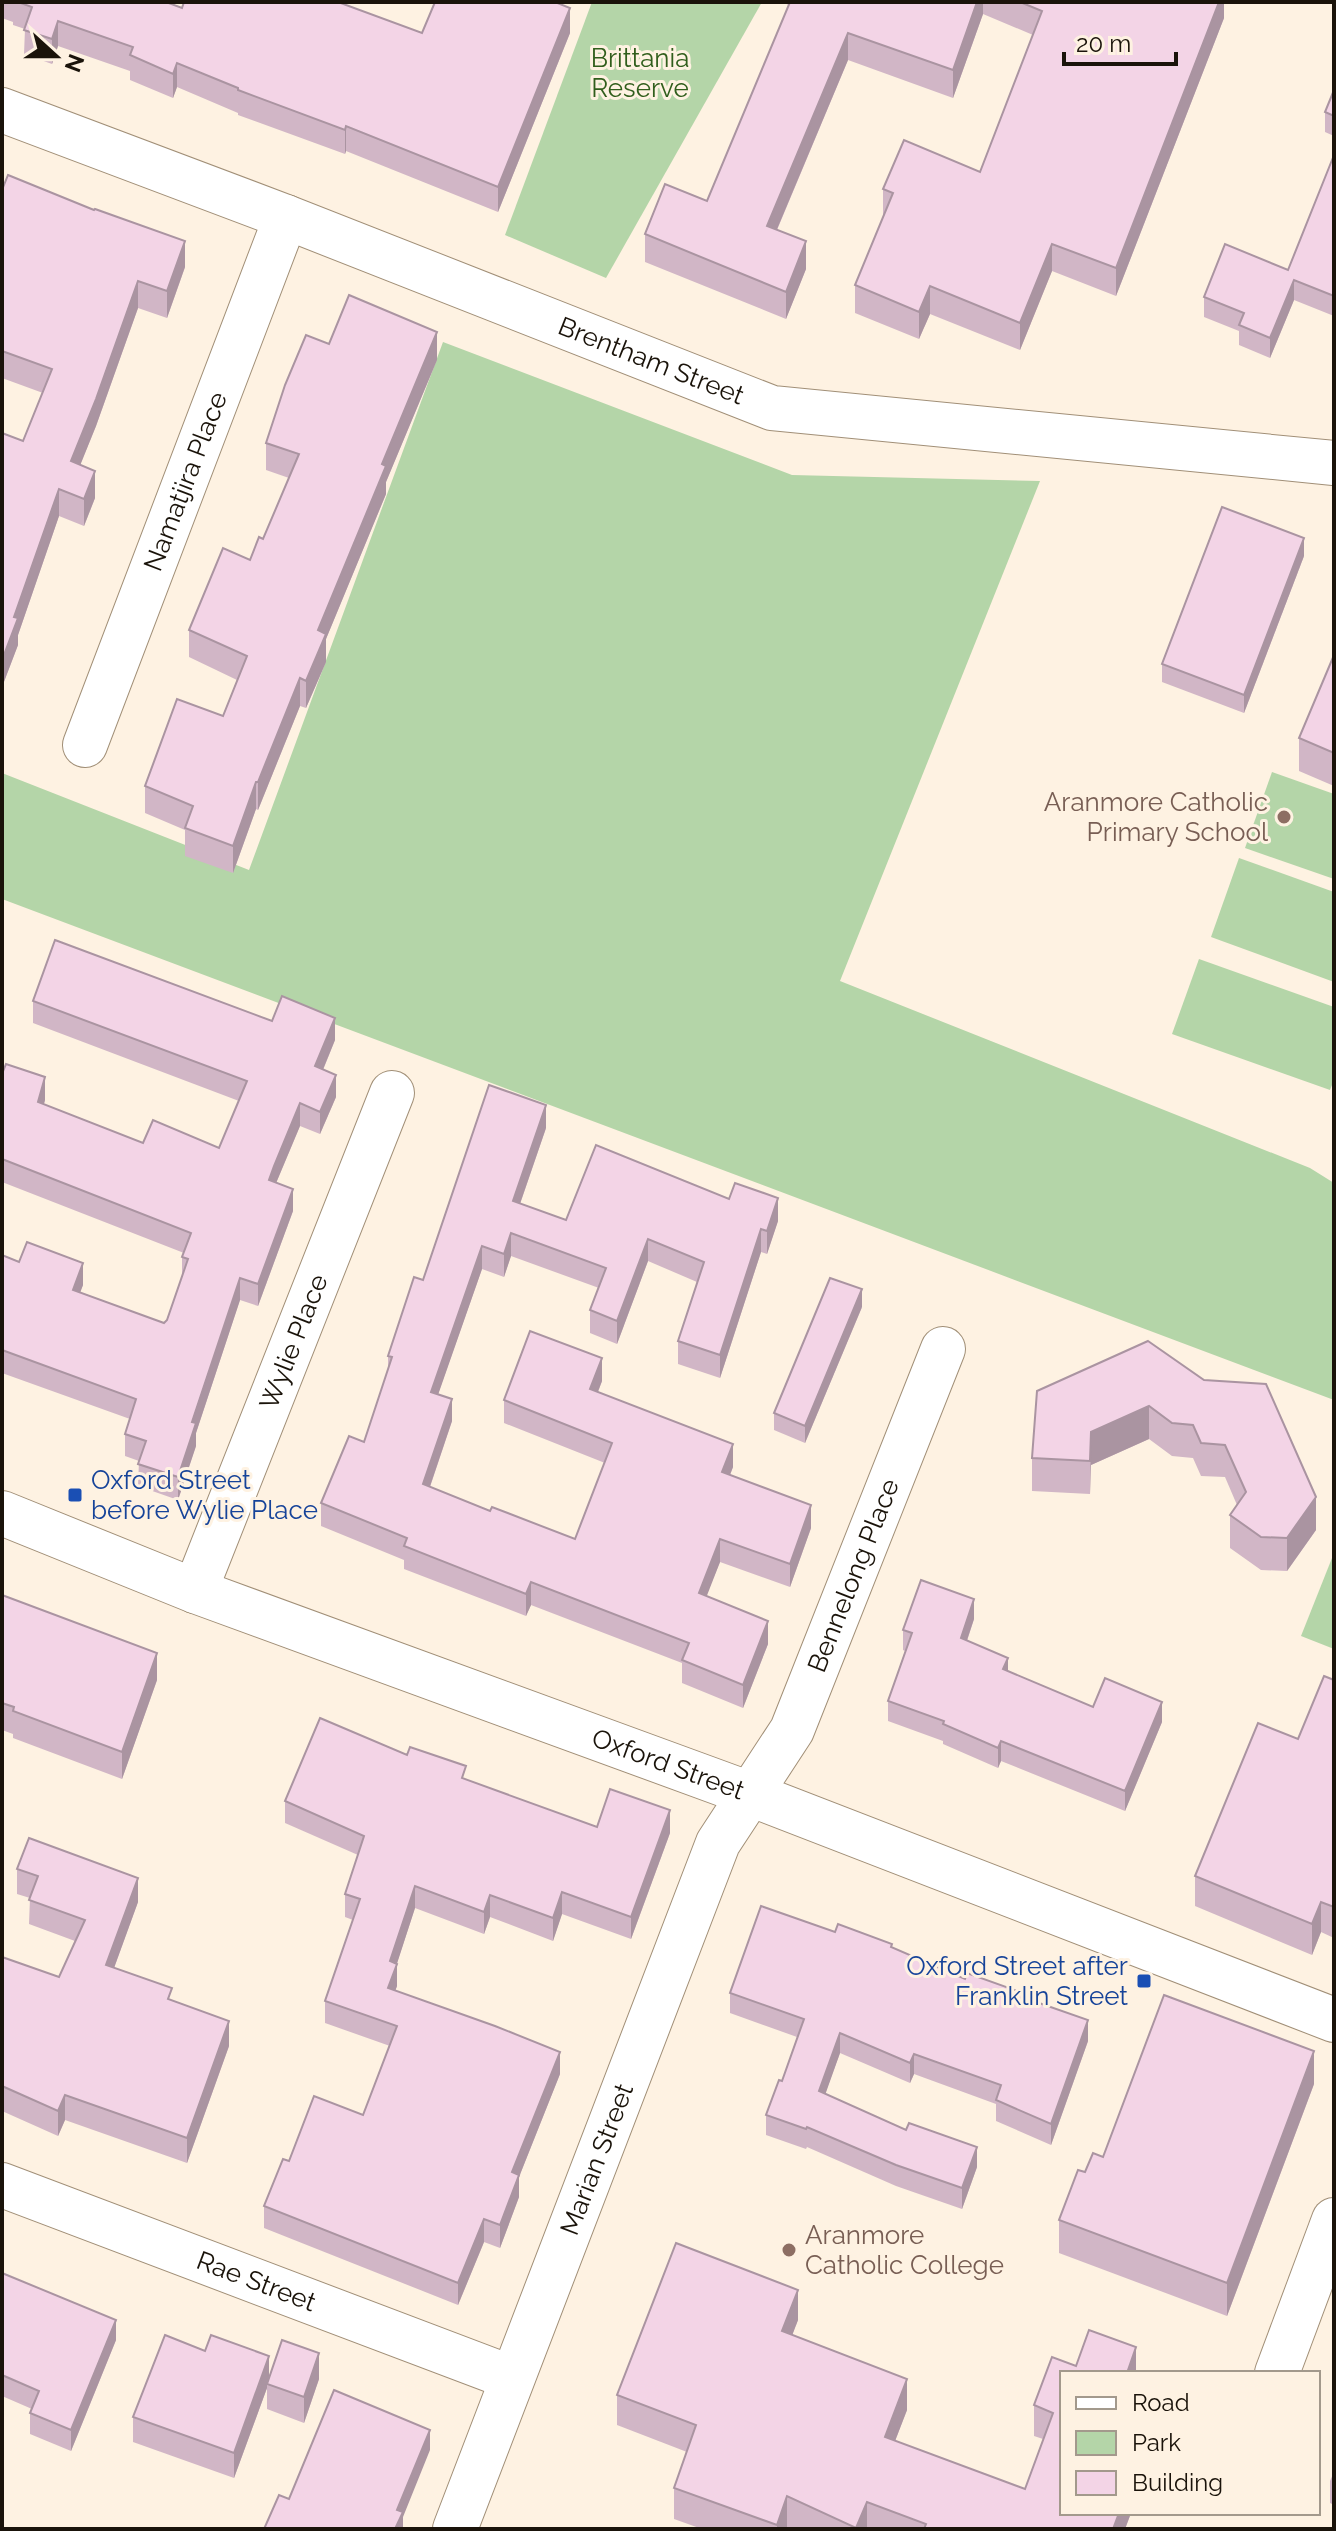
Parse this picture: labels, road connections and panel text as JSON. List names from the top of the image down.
{
  "streets": {
    "street": [
      "Brentham Street",
      "Namatjira Place",
      "Wylie Place",
      "Bennelong Place",
      "Oxford Street",
      "Marian Street",
      "Rae Street"
    ]
  },
  "crossings": [
    ["Brentham Street", "Namatjira Place"],
    ["Wylie Place", "Oxford Street"],
    ["Bennelong Place", "Oxford Street"],
    ["Bennelong Place", "Marian Street"],
    ["Oxford Street", "Marian Street"],
    ["Marian Street", "Rae Street"]
  ],
  "parks": ["Brittania Reserve"],
  "places": {
    "other": ["Aranmore Catholic Primary School", "Aranmore Catholic College"],
    "transit": ["Oxford Street before Wylie Place", "Oxford Street after Franklin Street"]
  },
  "legend": ["Road", "Park", "Building"],
  "scale_bar": "20 m",
  "north": "right"
}
